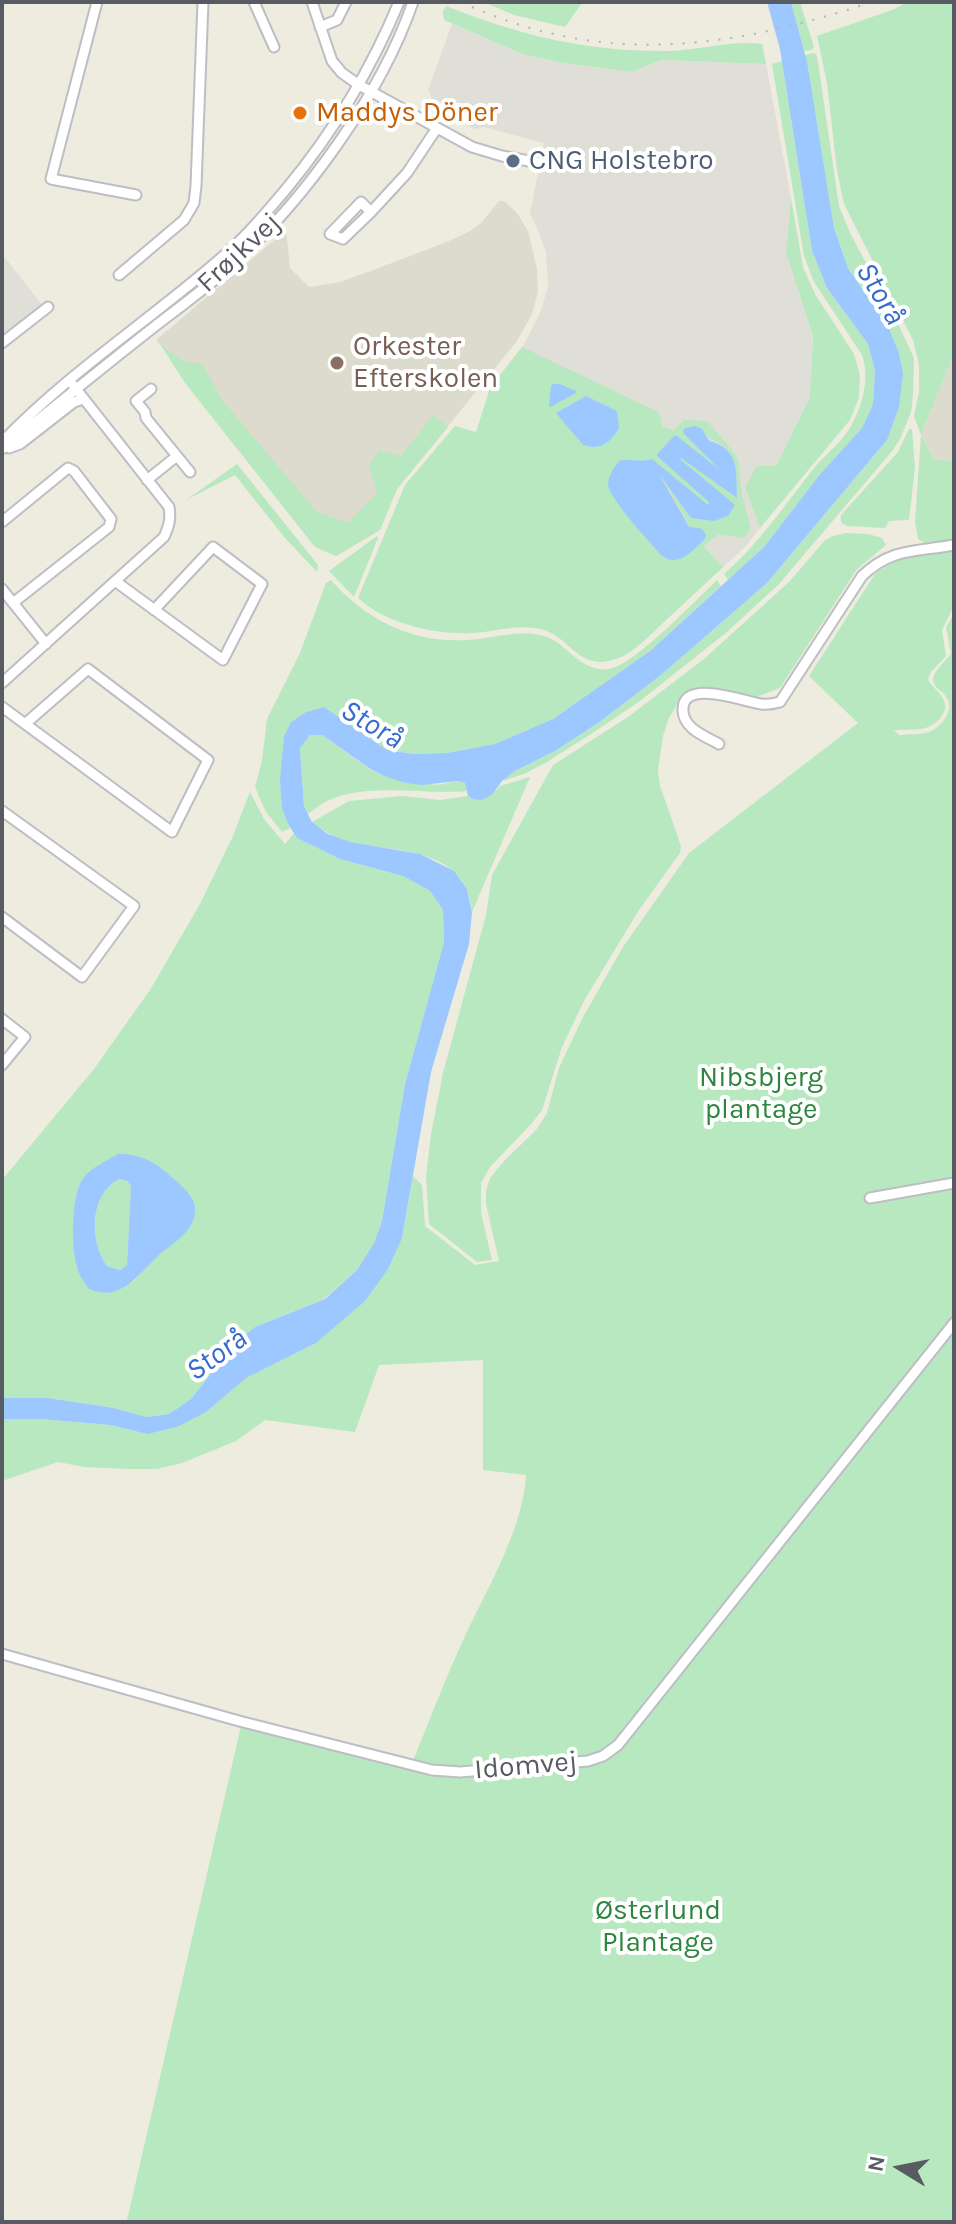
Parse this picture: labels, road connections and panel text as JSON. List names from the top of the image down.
{
  "streets": {
    "street": ["Frøjkvej", "Idomvej"]
  },
  "water": ["Storå"],
  "parks": ["Nibsbjerg plantage", "Østerlund Plantage"],
  "places": ["Maddys Döner", "CNG Holstebro", "Orkester Efterskolen"],
  "north": "left"
}
